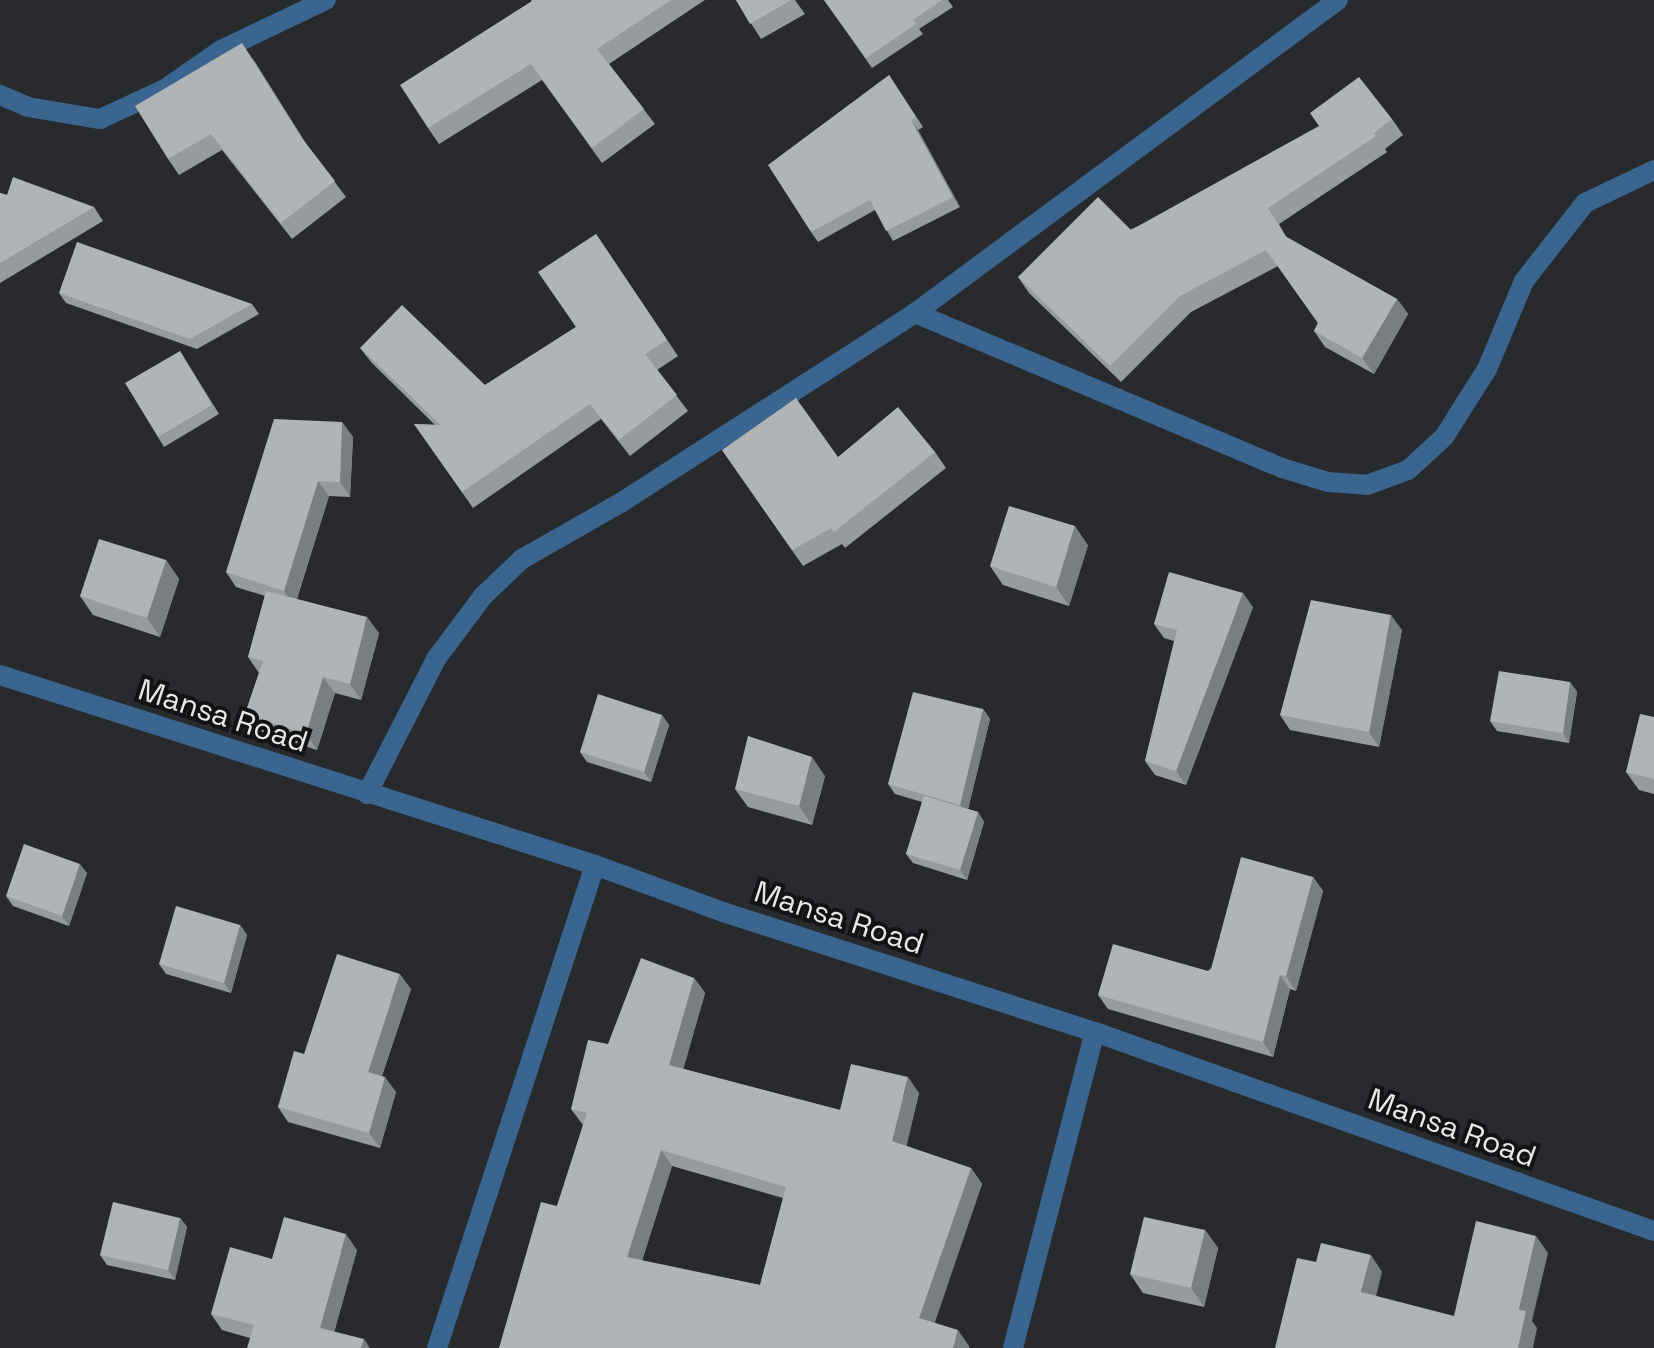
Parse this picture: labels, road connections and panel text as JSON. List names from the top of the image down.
{
  "streets": {
    "street": ["Mansa Road"]
  }
}
